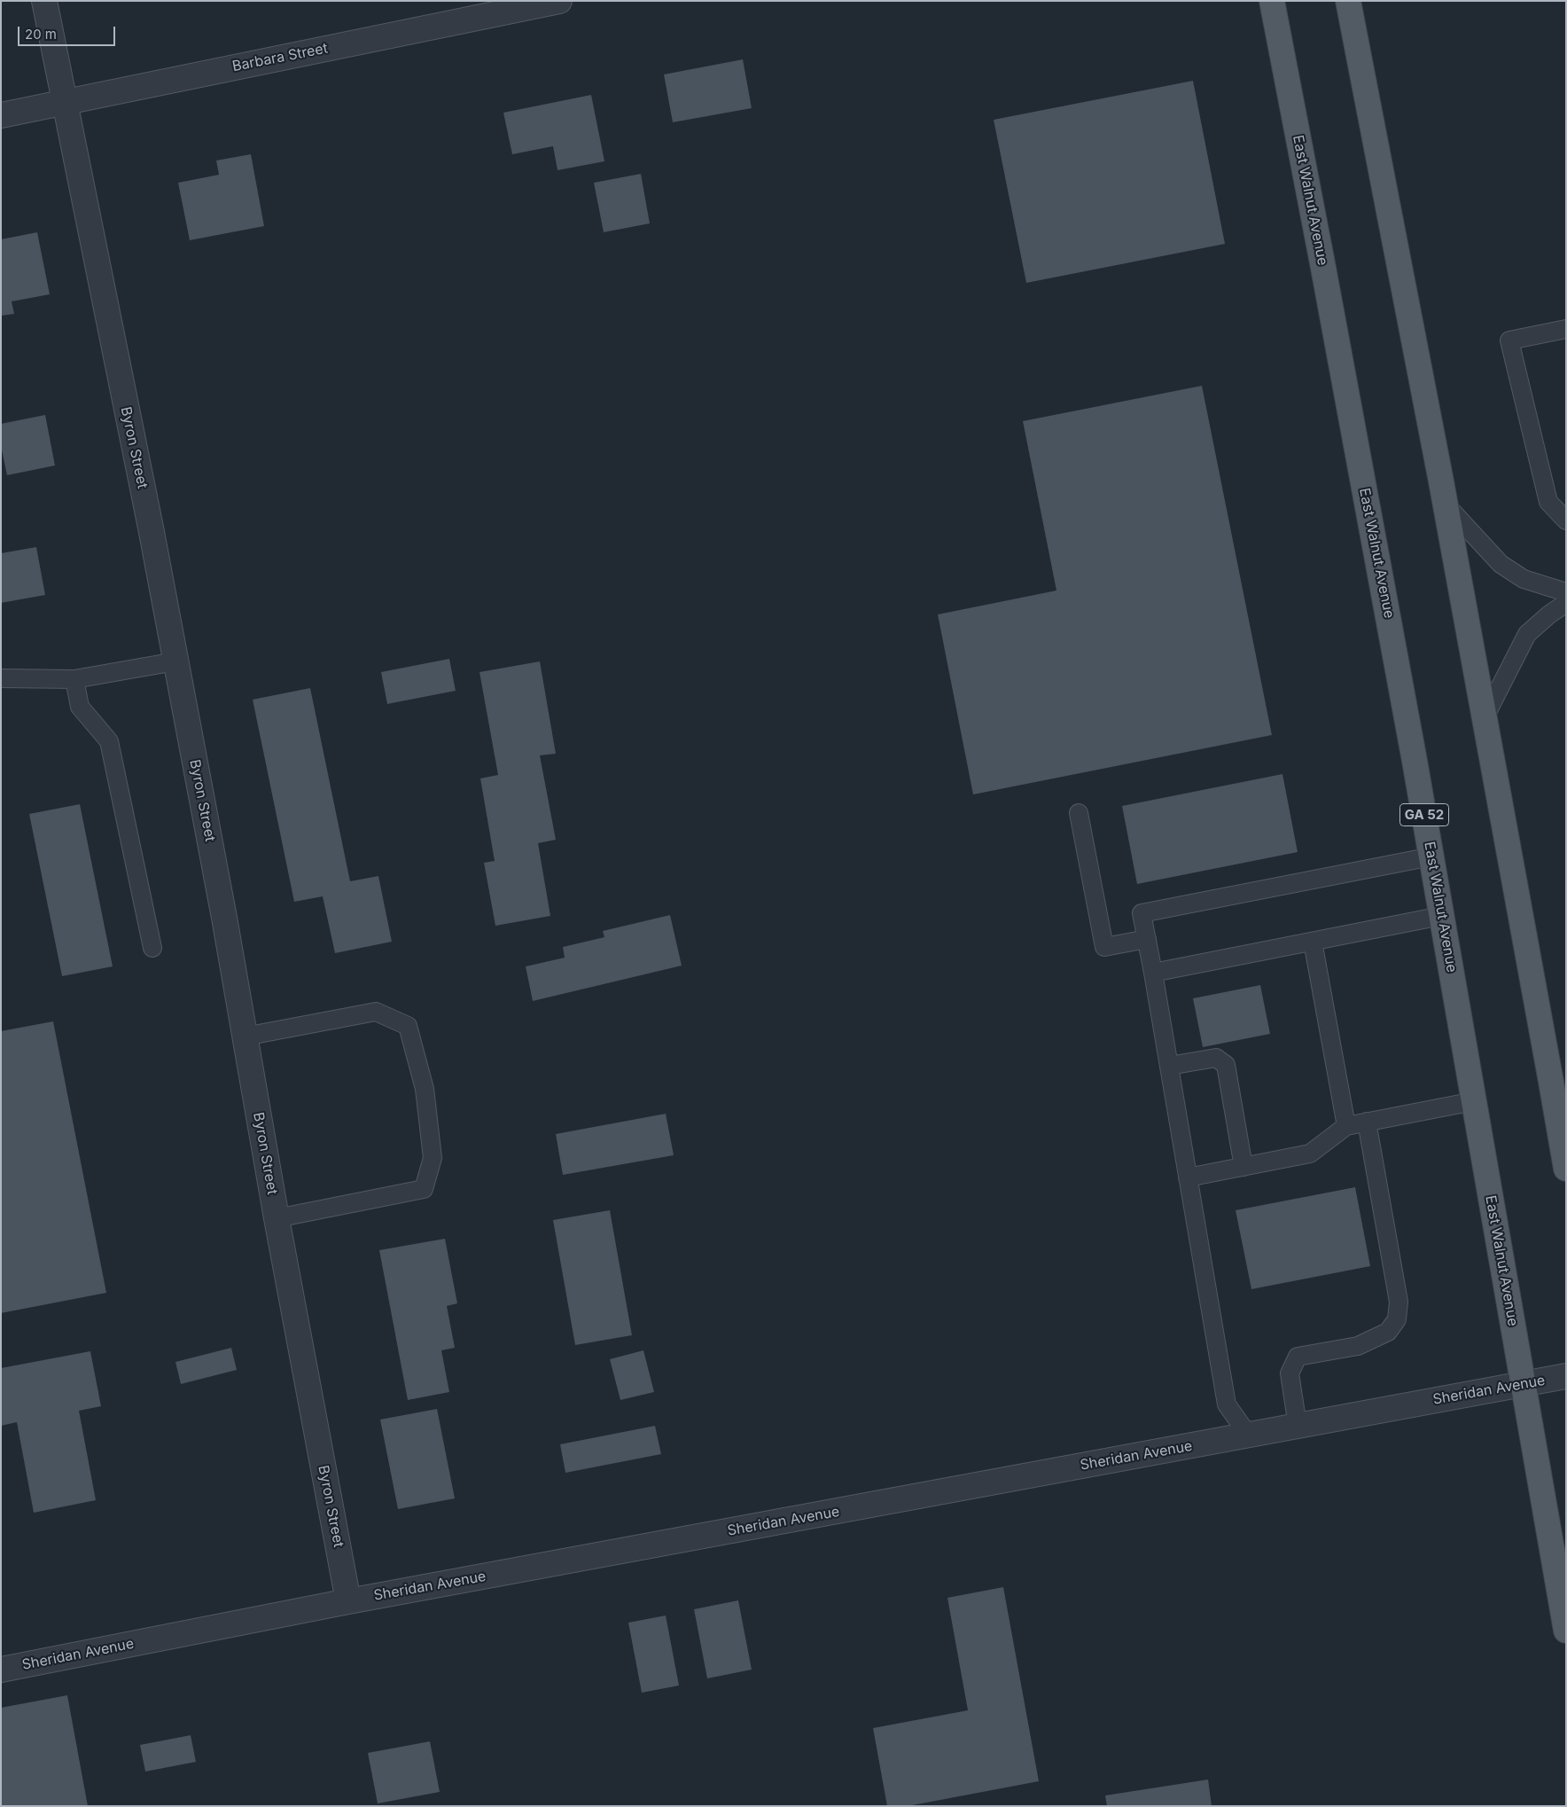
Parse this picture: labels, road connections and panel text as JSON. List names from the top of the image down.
{
  "streets": {
    "main road": ["East Walnut Avenue", "GA 52"],
    "street": ["Barbara Street", "Byron Street", "Sheridan Avenue"]
  },
  "crossings": [
    ["Barbara Street", "Byron Street"],
    ["East Walnut Avenue", "Sheridan Avenue"],
    ["Byron Street", "Sheridan Avenue"]
  ],
  "scale_bar": "20 m"
}
